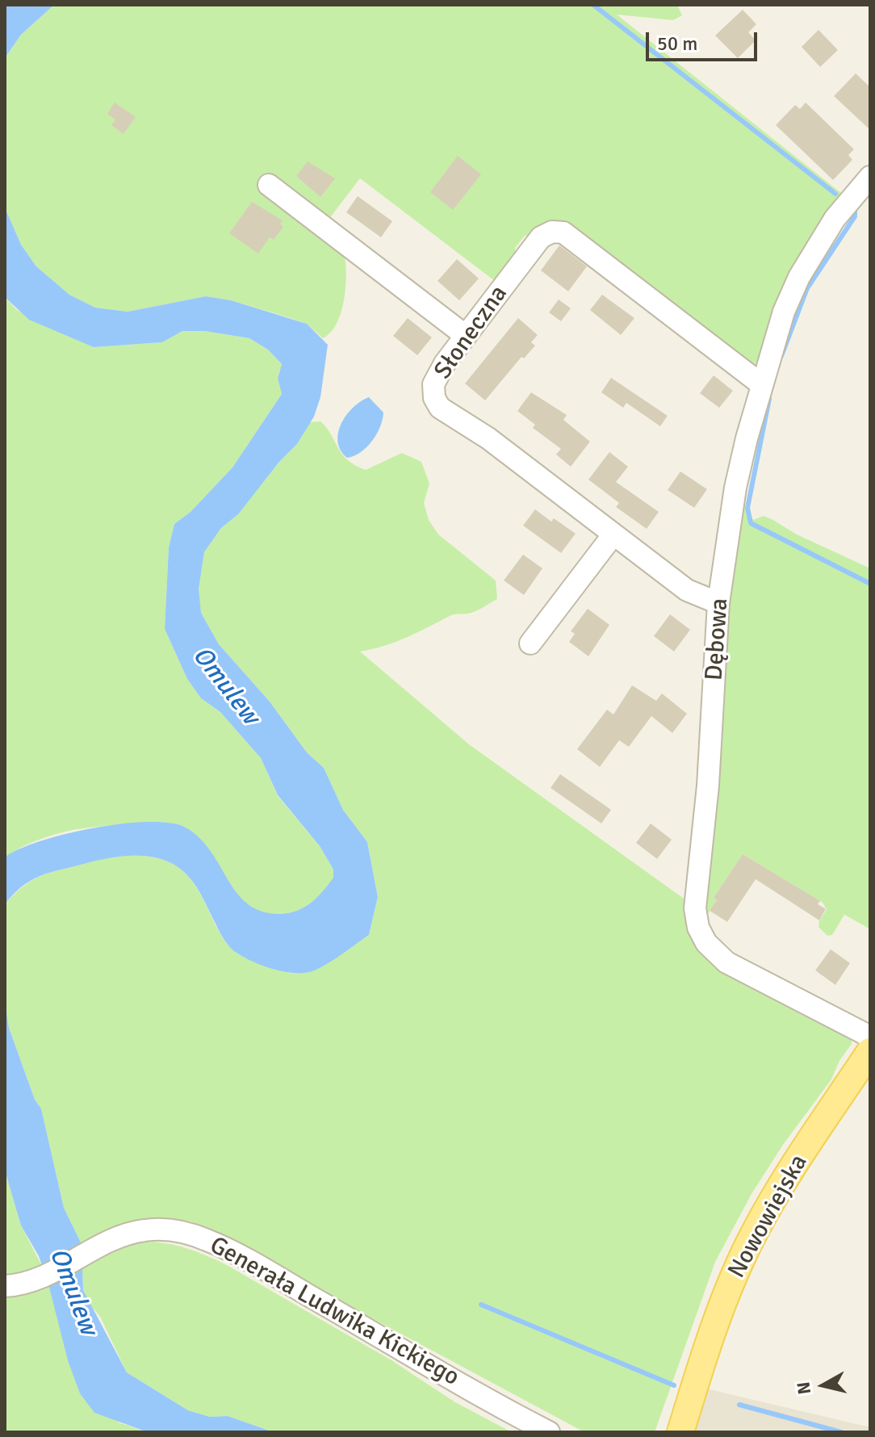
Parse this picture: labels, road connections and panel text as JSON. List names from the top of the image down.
{
  "streets": {
    "main road": ["Nowowiejska"],
    "street": ["Słoneczna", "Dębowa", "Generała Ludwika Kickiego"]
  },
  "crossings": [
    ["Słoneczna", "Dębowa"]
  ],
  "water": ["Omulew"],
  "scale_bar": "50 m",
  "north": "left"
}
